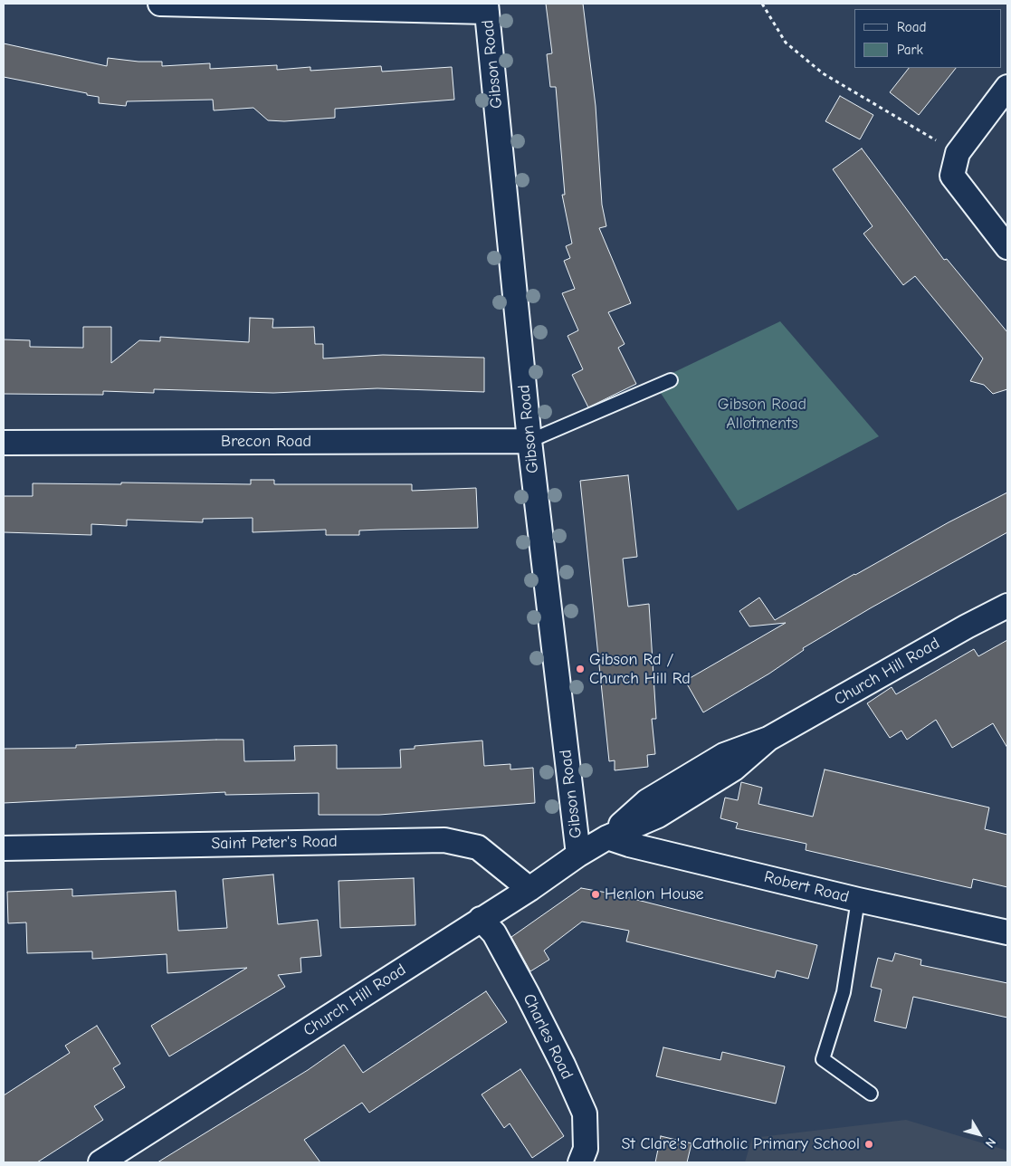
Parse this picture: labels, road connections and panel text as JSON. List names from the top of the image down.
{
  "streets": {
    "street": [
      "Gibson Road",
      "Brecon Road",
      "Church Hill Road",
      "Saint Peter's Road",
      "Robert Road",
      "Charles Road"
    ]
  },
  "crossings": [
    ["Gibson Road", "Brecon Road"],
    ["Gibson Road", "Church Hill Road"],
    ["Church Hill Road", "Saint Peter's Road"],
    ["Church Hill Road", "Robert Road"],
    ["Church Hill Road", "Charles Road"]
  ],
  "parks": ["Gibson Road Allotments"],
  "places": ["Gibson Rd / Church Hill Rd", "Henlon House", "St Clare's Catholic Primary School"],
  "legend": ["Road", "Park"],
  "north": "bottom right"
}
